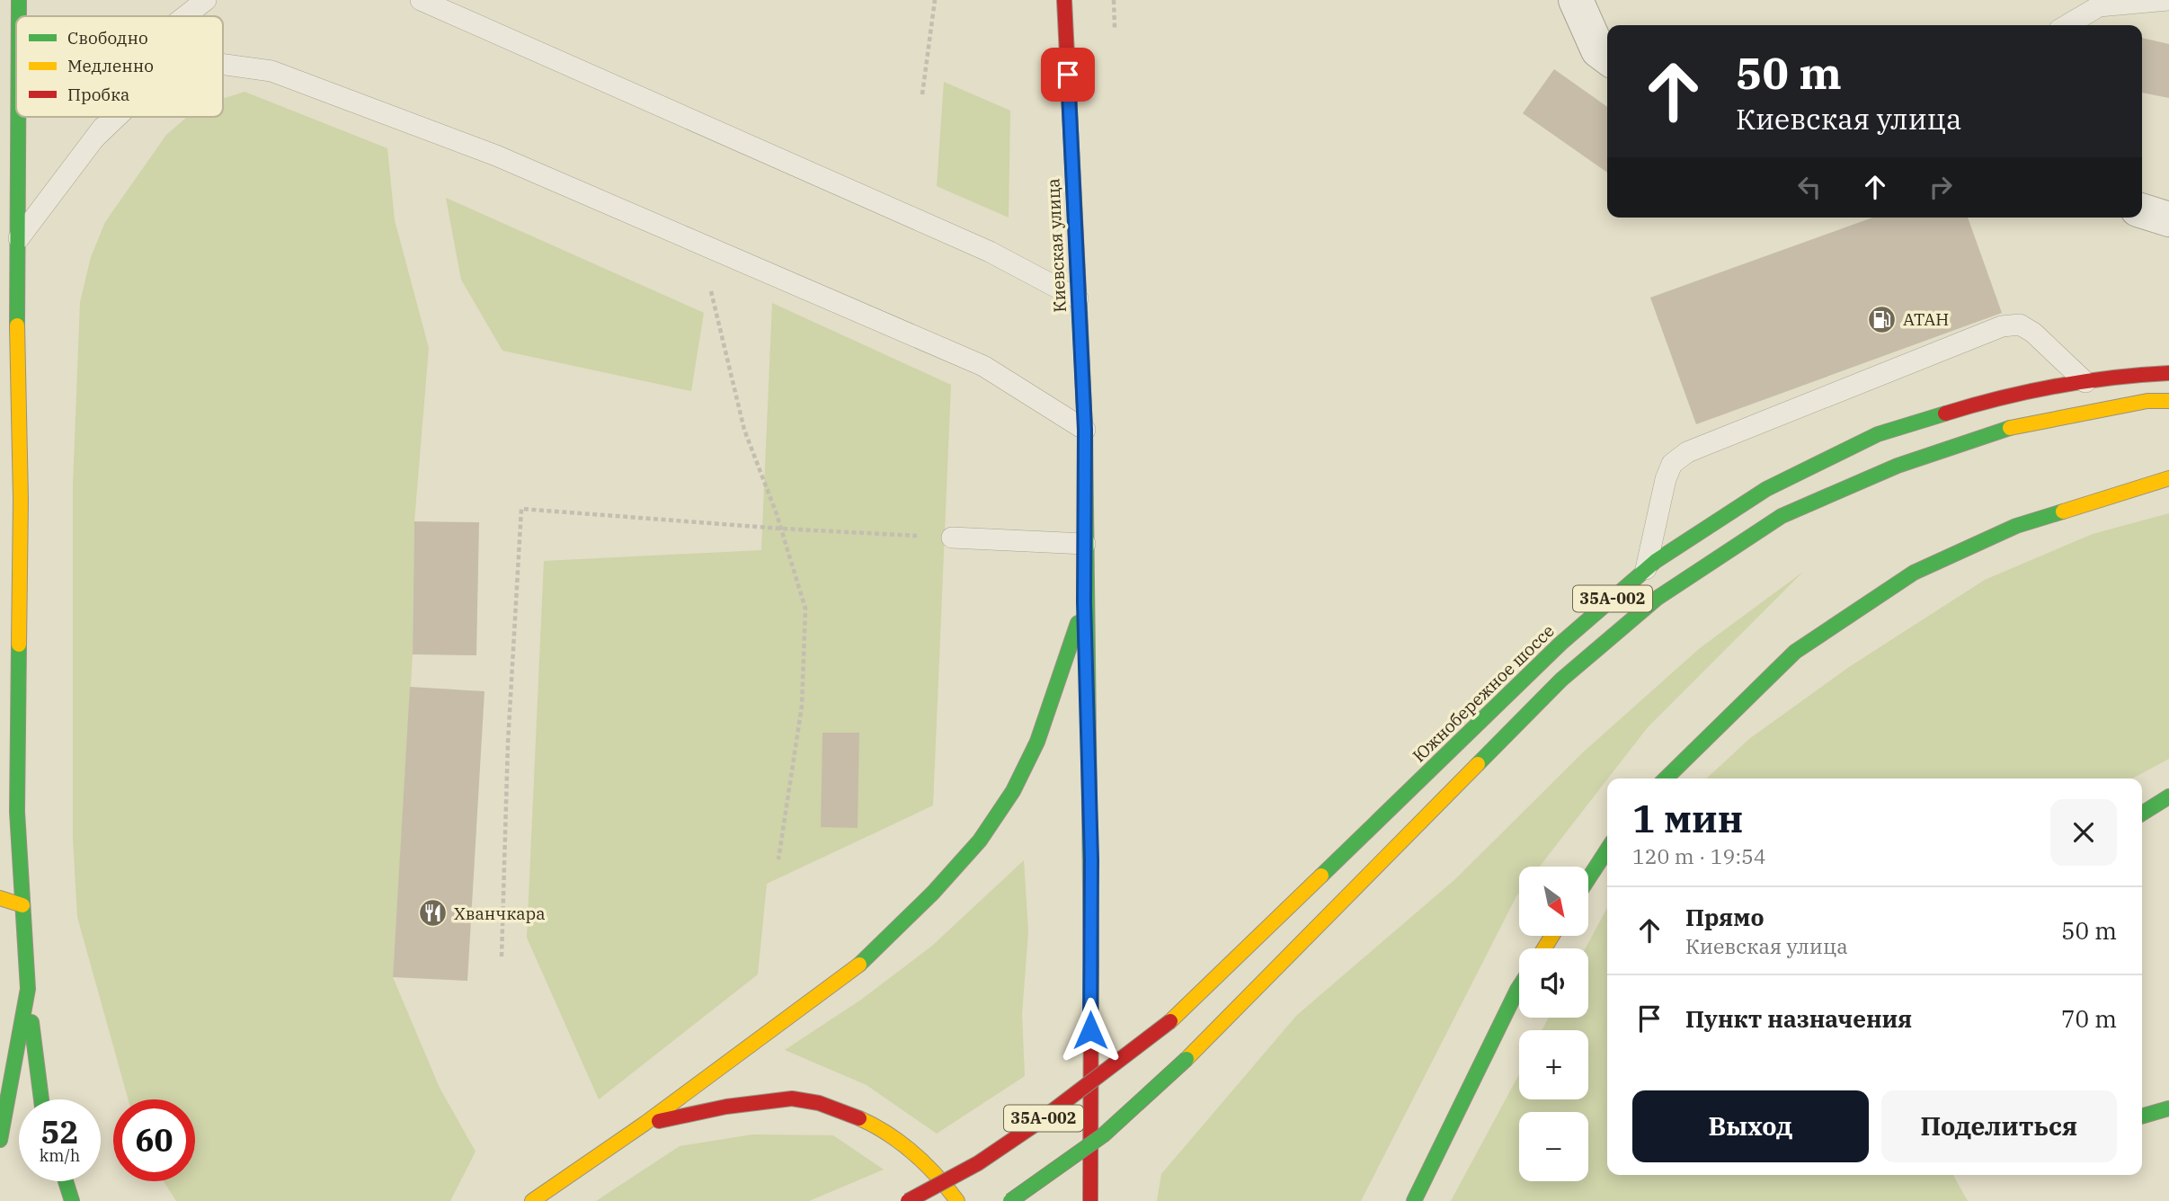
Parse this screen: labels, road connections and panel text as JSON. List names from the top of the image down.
{
  "streets": {
    "main road": ["Киевская улица", "35А-002", "Южнобережное шоссе"]
  },
  "places": {
    "fuel station": ["АТАН"],
    "restaurant": ["Хванчкара"]
  },
  "legend": ["Свободно", "Медленно", "Пробка"],
  "north": "bottom right",
  "page": {
    "turn": ["50 m", "Киевская улица"],
    "heading": ["1 мин", "120 m · 19:54"],
    "map_buttons": ["+", "−"],
    "list": [
      {
        "name": "Прямо",
        "note": "Киевская улица",
        "value": "50 m"
      },
      {
        "name": "Пункт назначения",
        "value": "70 m"
      }
    ],
    "buttons": ["Выход", "Поделиться"],
    "speed": "52 km/h",
    "limit": "60"
  }
}
